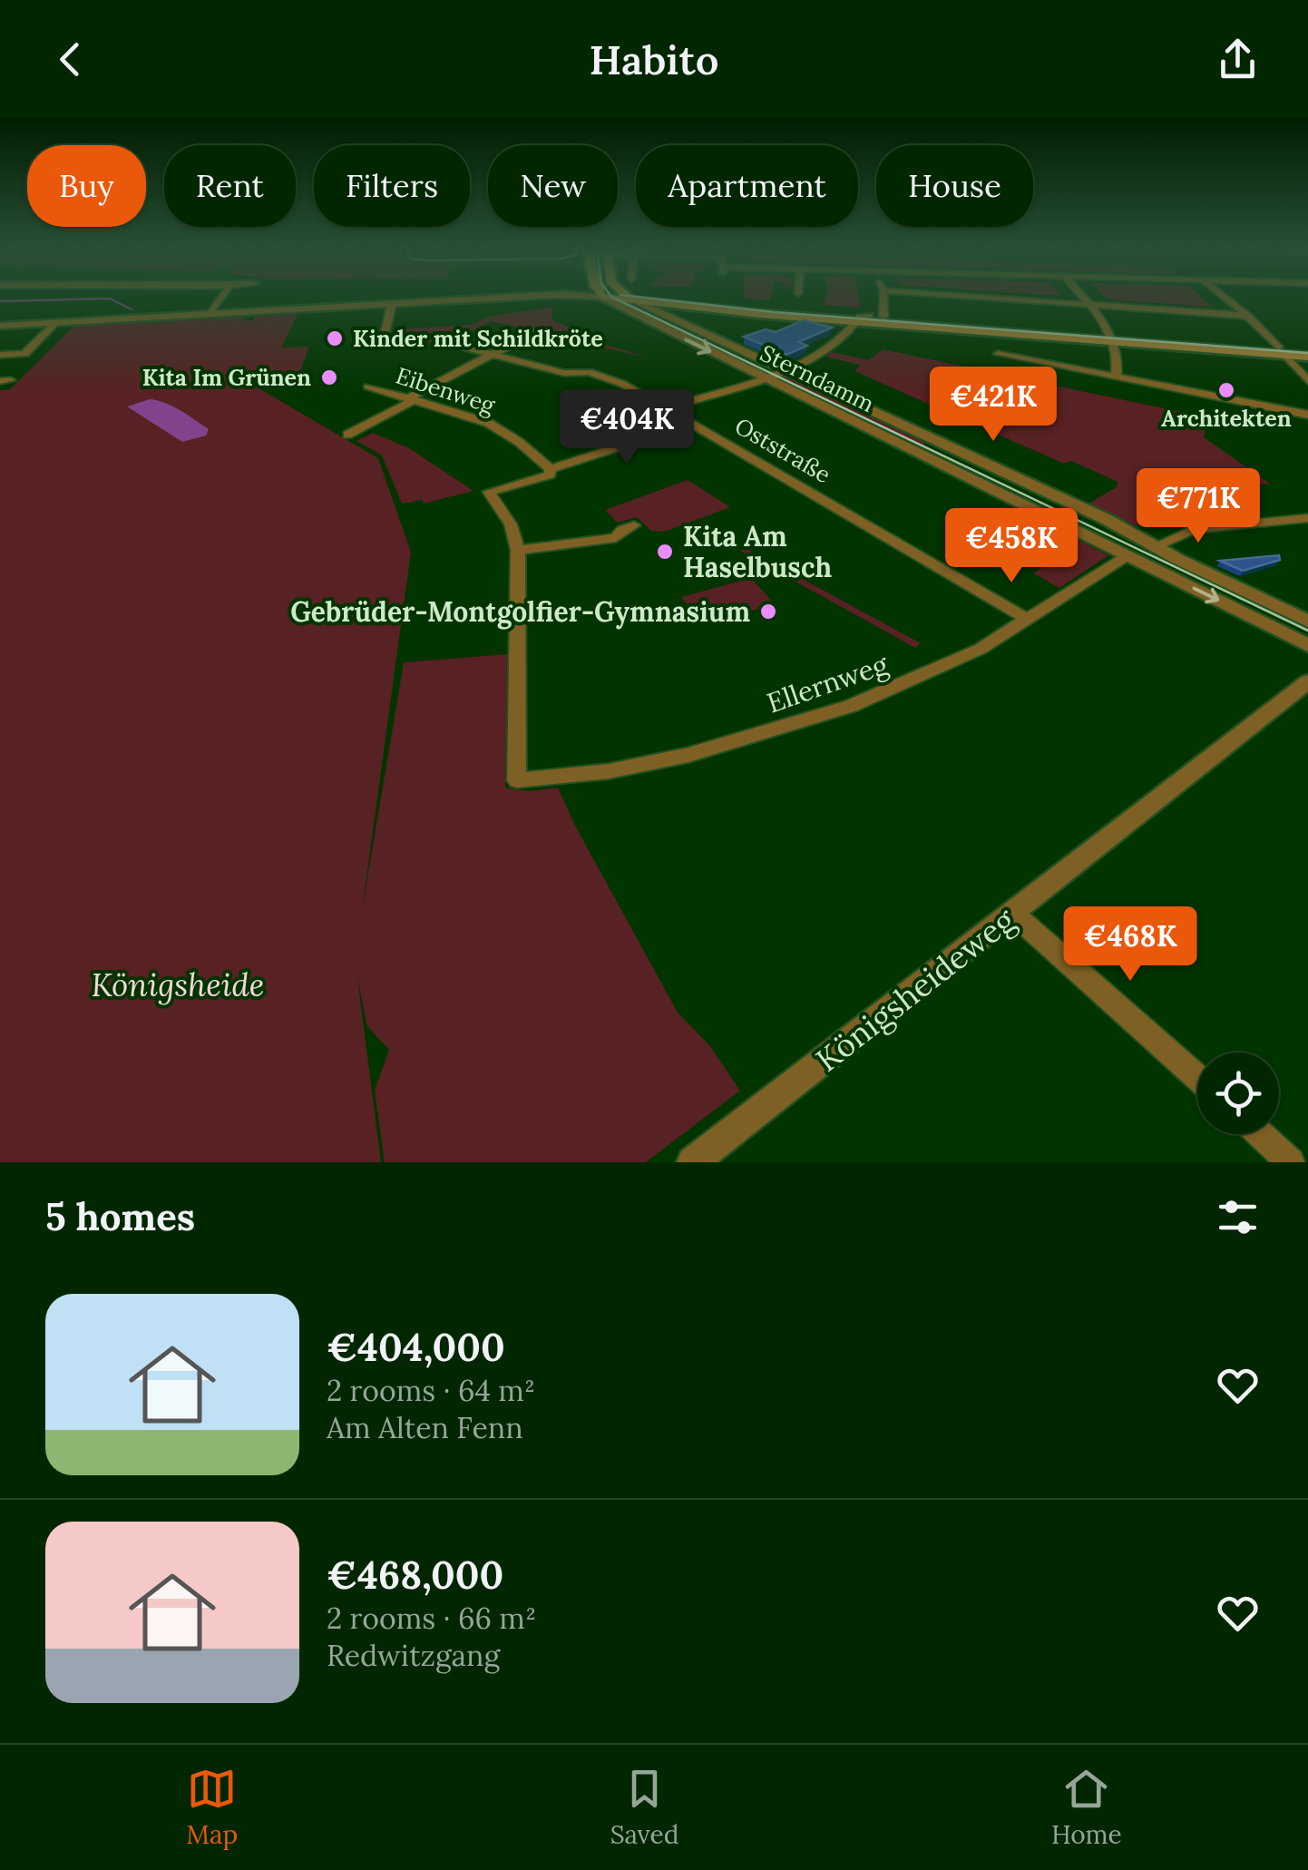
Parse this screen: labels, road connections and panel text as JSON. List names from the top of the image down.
{
  "streets": {
    "main road": ["Sterndamm"],
    "street": [
      "Eibenweg",
      "Oststraße",
      "Ellernweg",
      "Königsheideweg"
    ]
  },
  "crossings": [
    ["Sterndamm", "Ellernweg"],
    ["Oststraße", "Ellernweg"]
  ],
  "parks": ["Königsheide"],
  "places": [
    "Kinder mit Schildkröte",
    "Kita Im Grünen",
    "Architekten",
    "Kita Am Haselbusch",
    "Gebrüder-Montgolfier-Gymnasium"
  ],
  "page": {
    "header": "Habito",
    "chip": [
      "Buy",
      "Rent",
      "Filters",
      "New",
      "Apartment",
      "House"
    ],
    "price": [
      "€421K",
      "€404K",
      "€771K",
      "€458K",
      "€468K"
    ],
    "heading": "5 homes",
    "list": [
      {
        "name": "€404,000",
        "note": "2 rooms · 64 m² · Am Alten Fenn"
      },
      {
        "name": "€468,000",
        "note": "2 rooms · 66 m² · Redwitzgang"
      }
    ],
    "tabs": ["Map", "Saved", "Home"]
  }
}
